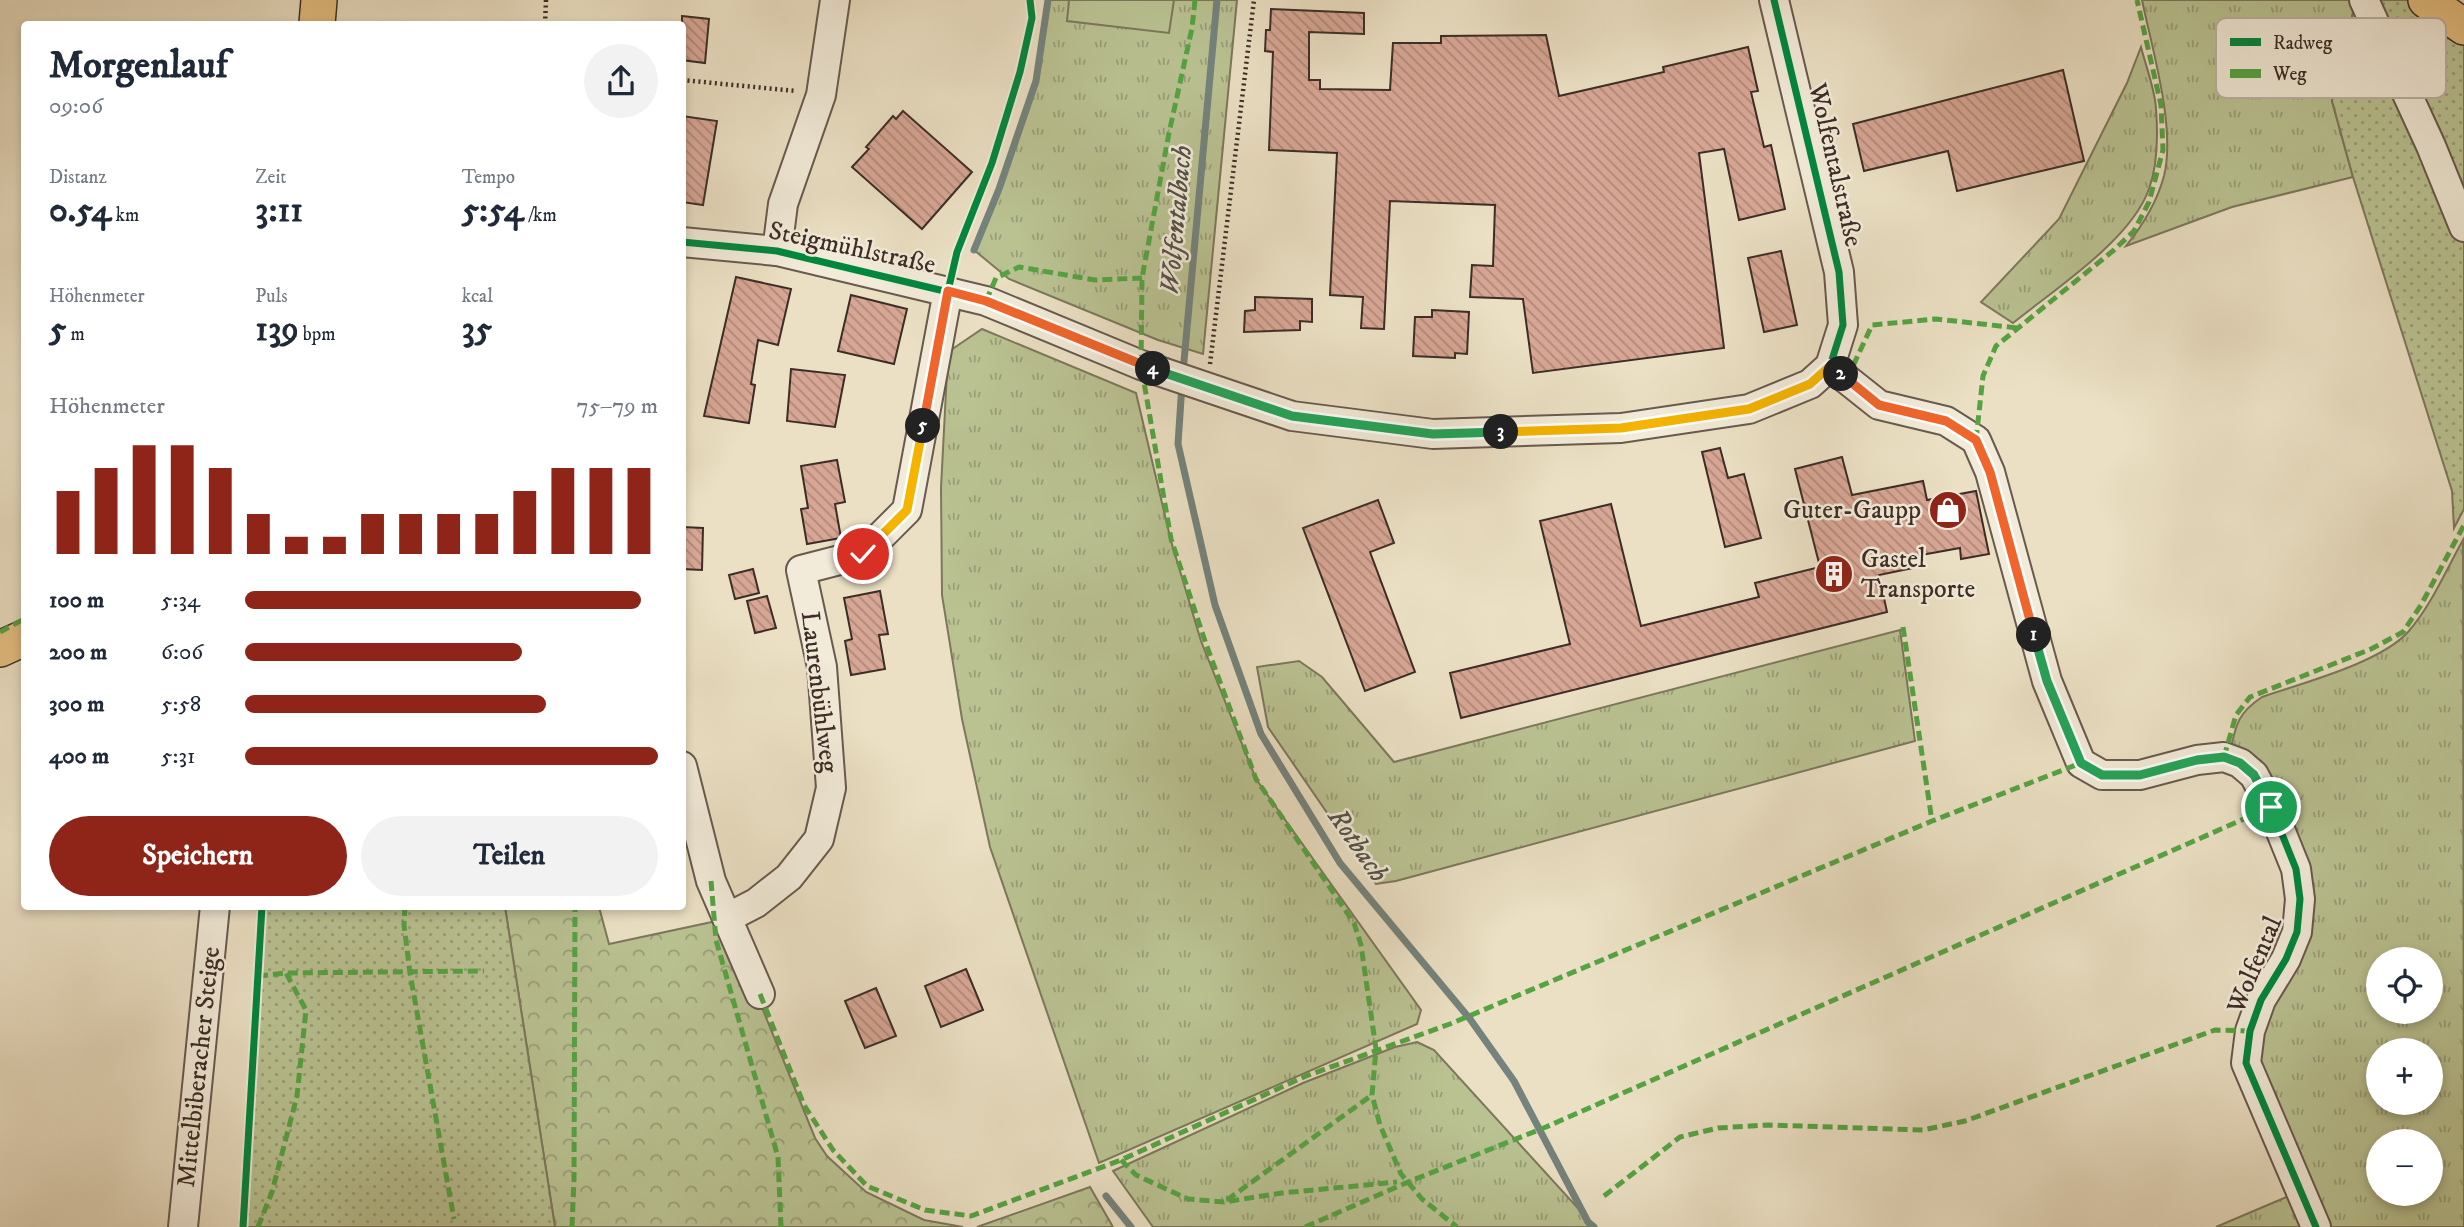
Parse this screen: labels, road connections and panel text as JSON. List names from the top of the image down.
{
  "streets": {
    "street": [
      "Wolfentalstraße",
      "Steigmühlstraße",
      "Laurenbühlweg",
      "Wolfental",
      "Mittelbiberacher Steige"
    ]
  },
  "crossings": [
    ["Wolfentalstraße", "Steigmühlstraße"],
    ["Wolfentalstraße", "Wolfental"],
    ["Steigmühlstraße", "Laurenbühlweg"],
    ["Steigmühlstraße", "Wolfental"]
  ],
  "water": ["Wolfentalbach", "Rotbach"],
  "places": {
    "shop": ["Guter-Gaupp"],
    "building": ["Gastel Transporte"]
  },
  "legend": ["Radweg", "Weg"],
  "page": {
    "heading": ["Morgenlauf", "09:06"],
    "stats": [
      ["Distanz", "0.54 km"],
      ["Zeit", "3:11"],
      ["Tempo", "5:54 /km"],
      ["Höhenmeter", "5 m"],
      ["Puls", "139 bpm"],
      ["kcal", "35"]
    ],
    "pins": [
      "4",
      "2",
      "5",
      "3",
      "1"
    ],
    "chart": ["Höhenmeter", "75–79 m"],
    "list": [
      {
        "name": "100 m",
        "note": "5:34"
      },
      {
        "name": "200 m",
        "note": "6:06"
      },
      {
        "name": "300 m",
        "note": "5:58"
      },
      {
        "name": "400 m",
        "note": "5:31"
      }
    ],
    "buttons": ["Speichern", "Teilen"],
    "map_buttons": ["+", "−"]
  }
}
